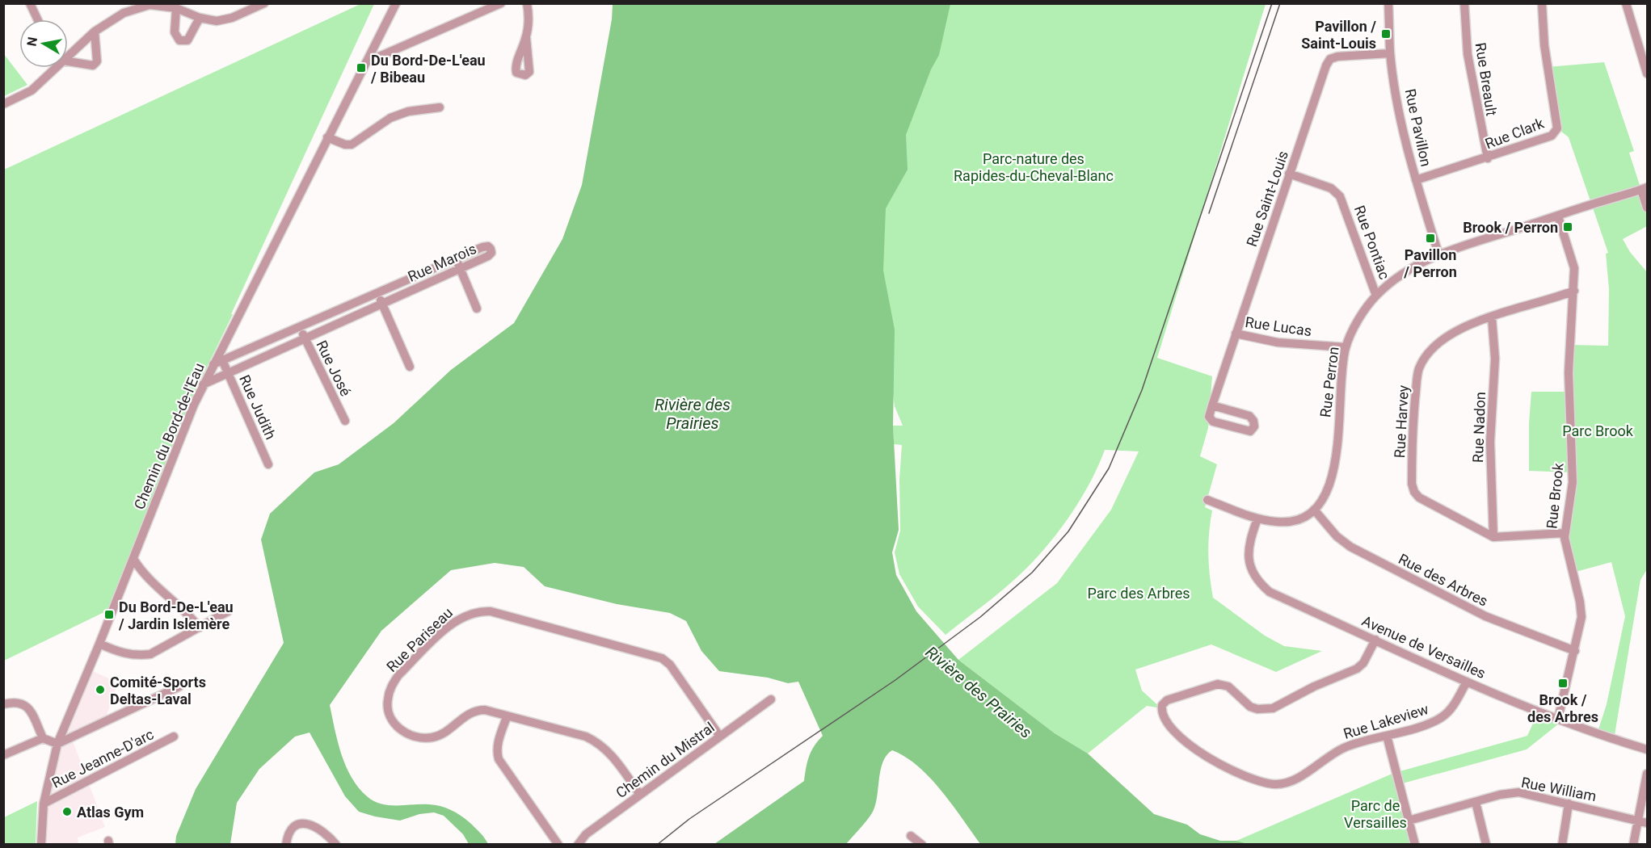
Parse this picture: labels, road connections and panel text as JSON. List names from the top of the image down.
{
  "streets": {
    "street": [
      "Rue Breault",
      "Rue Pavillon",
      "Rue Clark",
      "Rue Saint-Louis",
      "Rue Pontiac",
      "Rue Marois",
      "Rue Lucas",
      "Rue José",
      "Rue Perron",
      "Rue Judith",
      "Rue Harvey",
      "Rue Nadon",
      "Chemin du Bord-de-l'Eau",
      "Rue Brook",
      "Rue des Arbres",
      "Rue Pariseau",
      "Avenue de Versailles",
      "Rue Lakeview",
      "Rue Jeanne-D'arc",
      "Chemin du Mistral",
      "Rue William"
    ]
  },
  "crossings": [
    ["Rue Breault", "Rue Clark"],
    ["Rue Pavillon", "Rue Clark"],
    ["Rue Pavillon", "Rue Saint-Louis"],
    ["Rue Pavillon", "Rue Perron"],
    ["Rue Saint-Louis", "Rue Pontiac"],
    ["Rue Saint-Louis", "Rue Lucas"],
    ["Rue Pontiac", "Rue Perron"],
    ["Rue Marois", "Rue José"],
    ["Rue Marois", "Rue Judith"],
    ["Rue Marois", "Chemin du Bord-de-l'Eau"],
    ["Rue Lucas", "Rue Perron"],
    ["Rue Perron", "Rue Brook"],
    ["Rue Perron", "Rue des Arbres"],
    ["Rue Perron", "Avenue de Versailles"],
    ["Rue Harvey", "Rue Nadon"],
    ["Rue Harvey", "Rue Brook"],
    ["Chemin du Bord-de-l'Eau", "Rue Jeanne-D'arc"],
    ["Rue Brook", "Rue des Arbres"],
    ["Rue Brook", "Avenue de Versailles"],
    ["Rue Pariseau", "Chemin du Mistral"],
    ["Avenue de Versailles", "Rue Lakeview"]
  ],
  "water": ["Rivière des Prairies"],
  "parks": [
    "Parc-nature des Rapides-du-Cheval-Blanc",
    "Parc Brook",
    "Parc des Arbres",
    "Parc de Versailles"
  ],
  "places": {
    "transit": [
      "Pavillon / Saint-Louis",
      "Du Bord-De-L'eau / Bibeau",
      "Brook / Perron",
      "Pavillon / Perron",
      "Du Bord-De-L'eau / Jardin Islemère",
      "Brook / des Arbres"
    ],
    "other": ["Comité-Sports Deltas-Laval", "Atlas Gym"]
  },
  "north": "left"
}
